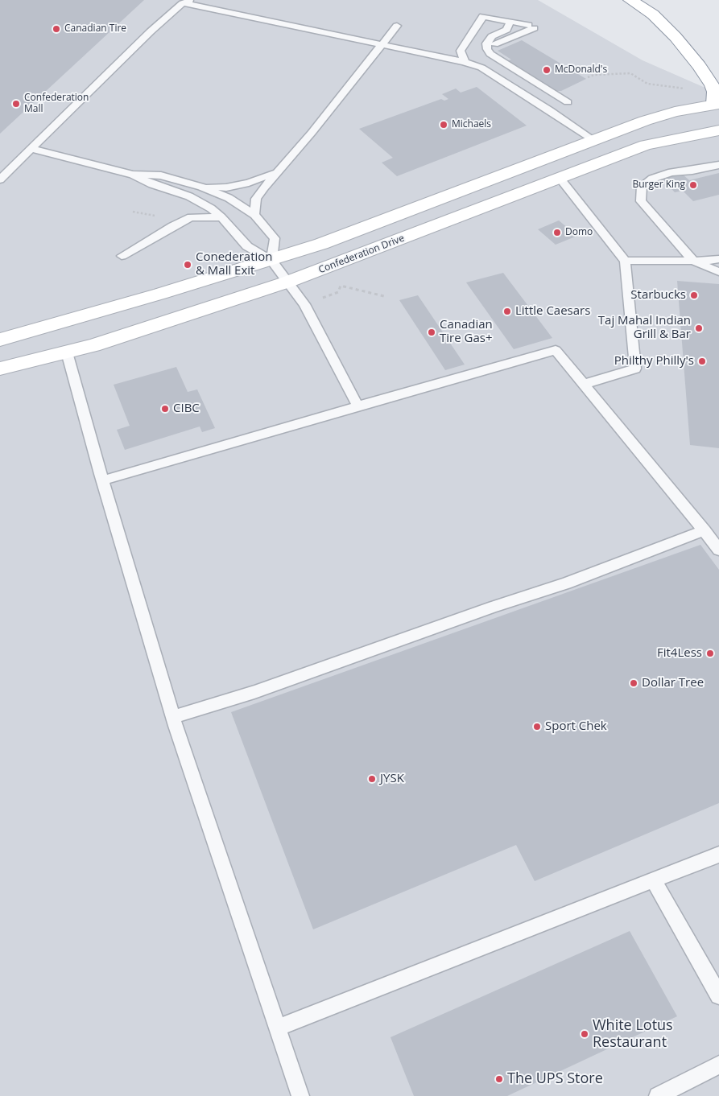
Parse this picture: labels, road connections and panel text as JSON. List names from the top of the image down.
{
  "streets": {
    "main road": ["Confederation Drive"]
  },
  "places": [
    "Canadian Tire",
    "McDonald's",
    "Confederation Mall",
    "Michaels",
    "Burger King",
    "Domo",
    "Conederation & Mall Exit",
    "Starbucks",
    "Little Caesars",
    "Taj Mahal Indian Grill & Bar",
    "Canadian Tire Gas+",
    "Philthy Philly's",
    "CIBC",
    "Fit4Less",
    "Dollar Tree",
    "Sport Chek",
    "JYSK",
    "White Lotus Restaurant",
    "The UPS Store"
  ]
}
